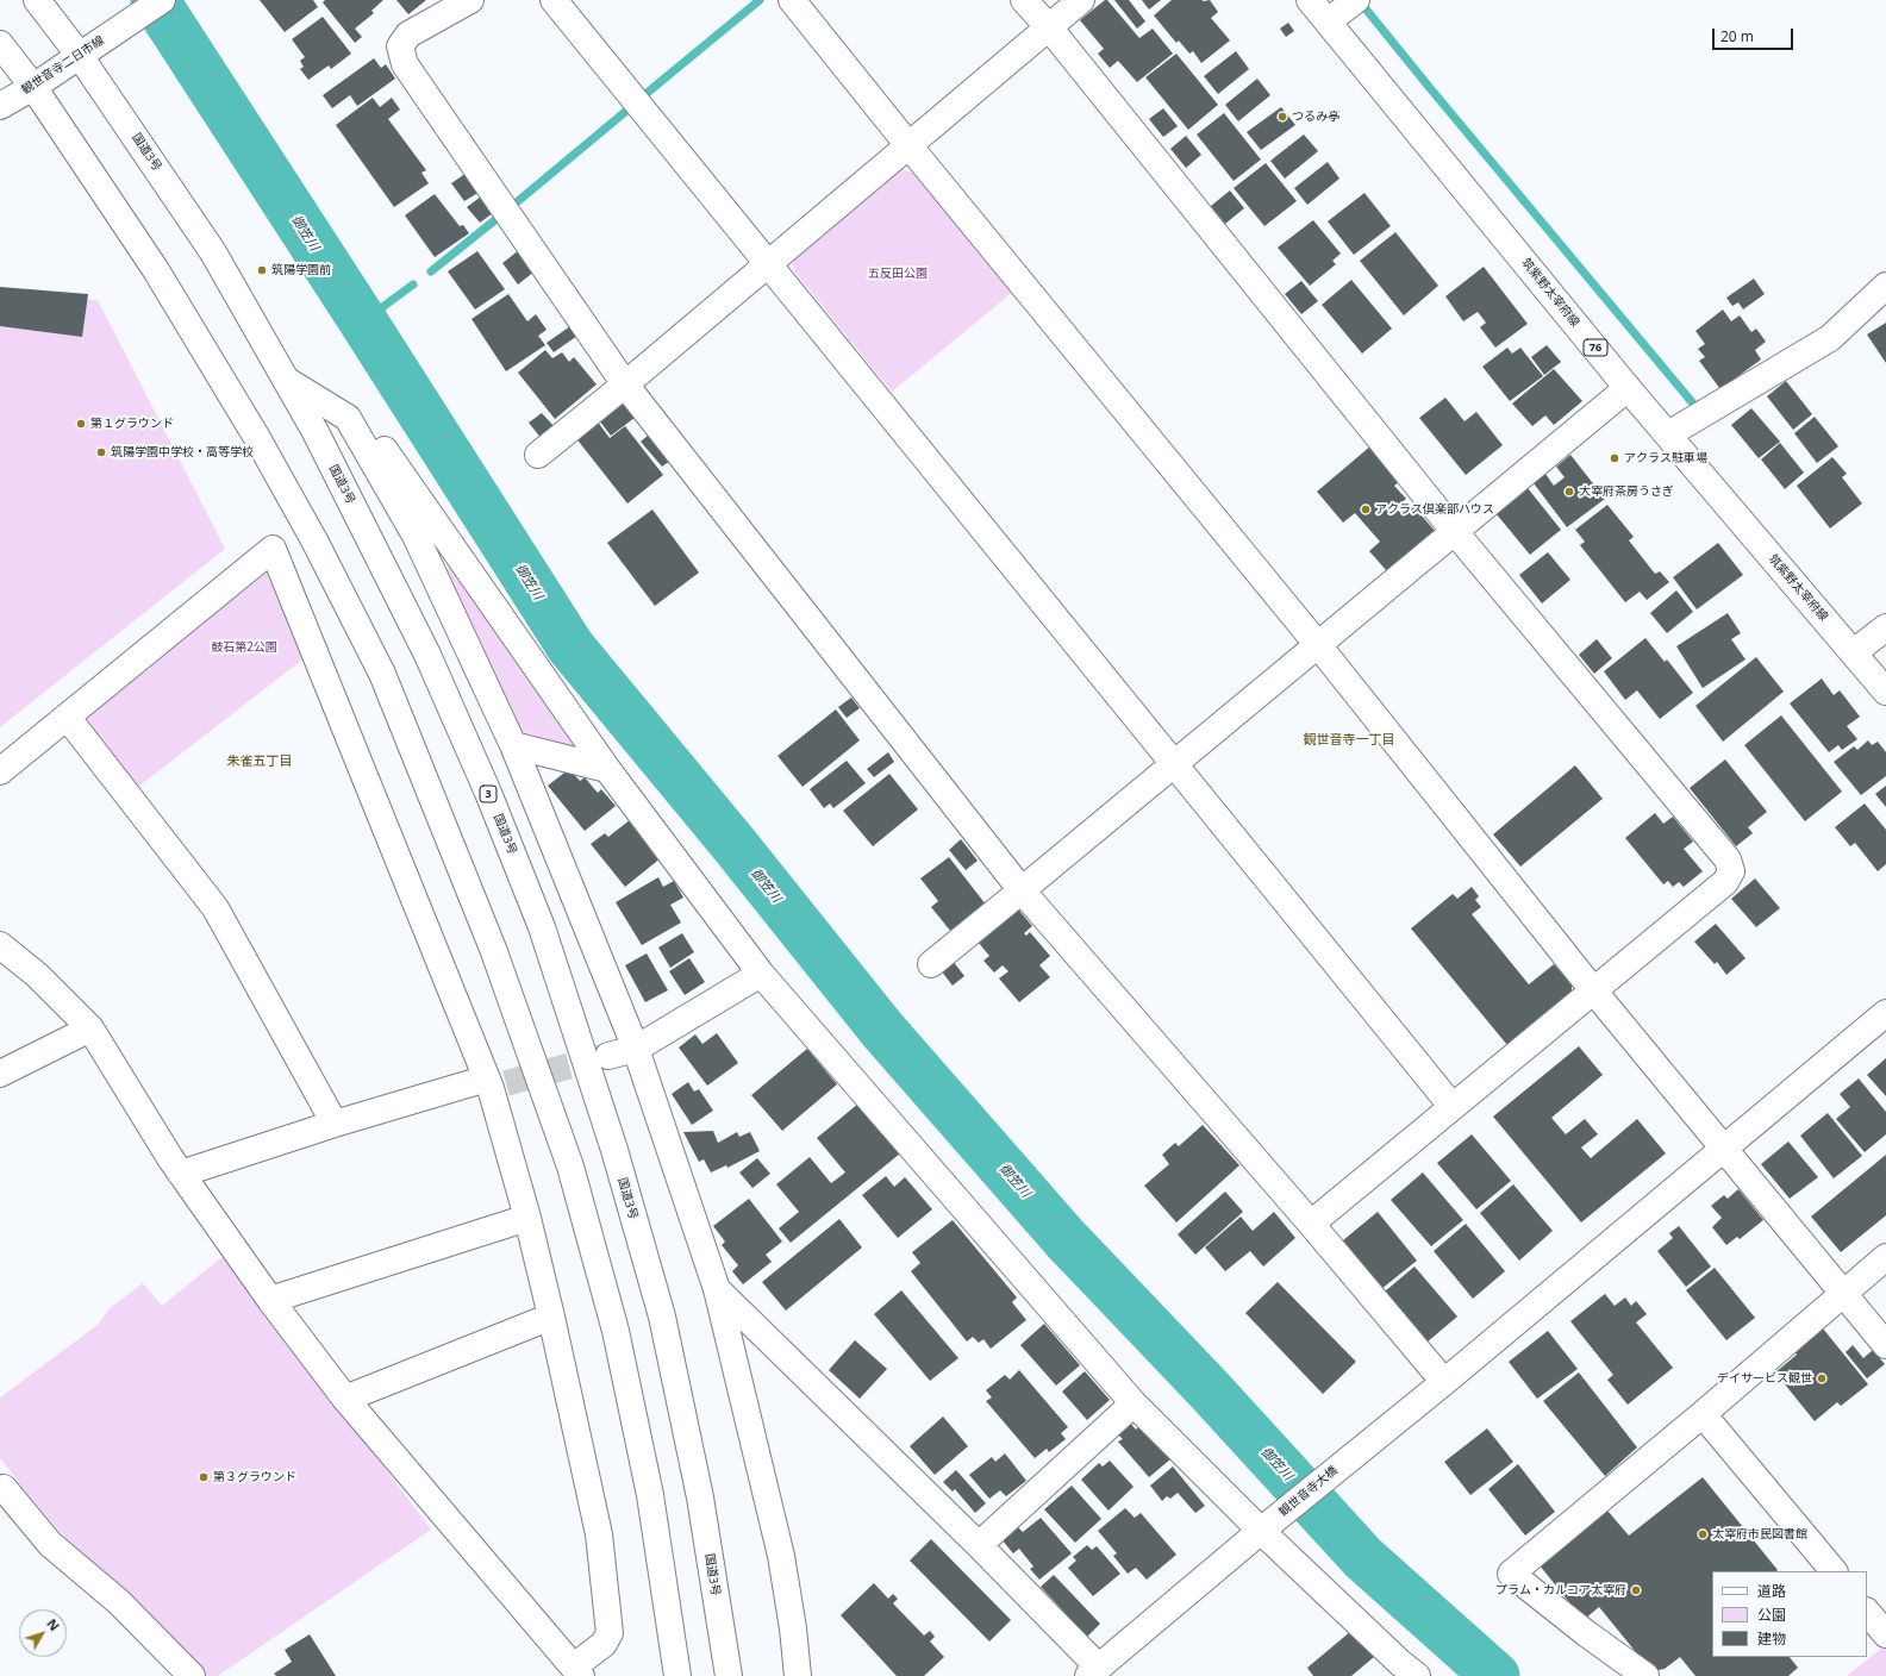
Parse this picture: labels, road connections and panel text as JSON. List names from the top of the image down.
{
  "streets": {
    "main road": [
      "観世音寺二日市線",
      "国道3号",
      "筑紫野太宰府線",
      "76",
      "3",
      "観世音寺大橋"
    ]
  },
  "crossings": [
    ["観世音寺二日市線", "国道3号"]
  ],
  "districts": ["観世音寺一丁目", "朱雀五丁目"],
  "water": ["御笠川"],
  "parks": ["五反田公園", "鼓石第2公園"],
  "places": [
    "つるみ亭",
    "筑陽学園前",
    "第１グラウンド",
    "筑陽学園中学校・高等学校",
    "アクラス駐車場",
    "大宰府茶房うさぎ",
    "アクラス倶楽部ハウス",
    "デイサービス観世",
    "第３グラウンド",
    "太宰府市民図書館",
    "プラム・カルコア太宰府"
  ],
  "legend": ["道路", "公園", "建物"],
  "scale_bar": "20 m",
  "north": "top right"
}
